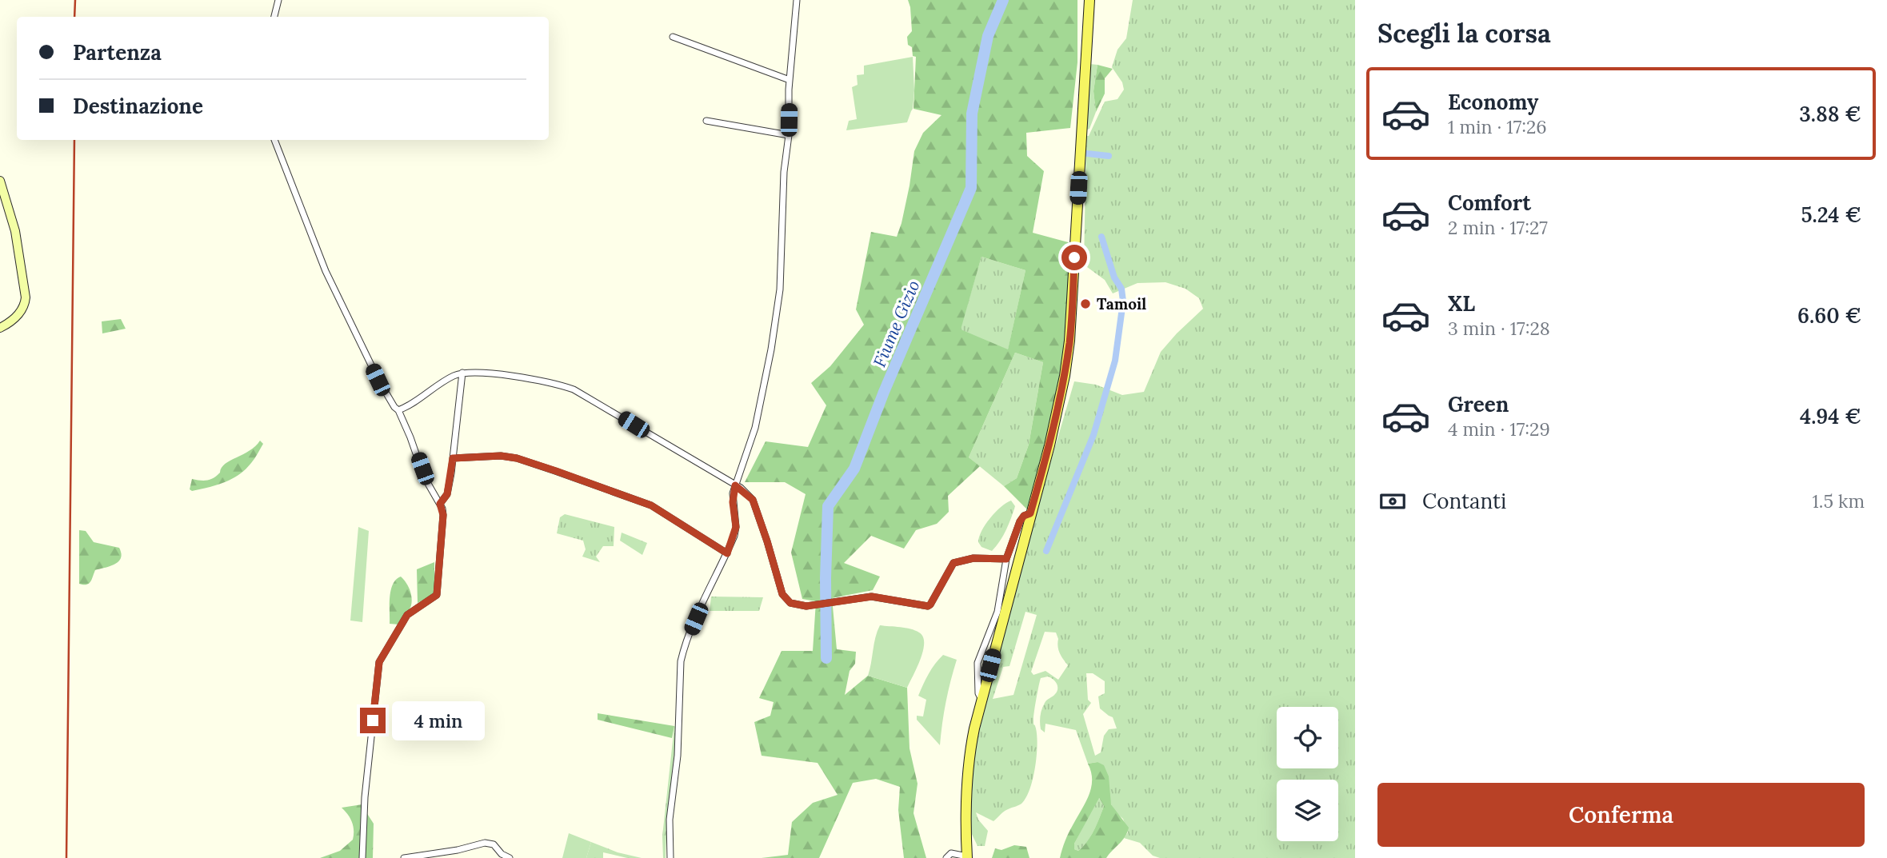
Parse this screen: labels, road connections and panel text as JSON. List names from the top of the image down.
{
  "water": ["Fiume Gizio"],
  "places": ["Tamoil"],
  "page": {
    "heading": "Scegli la corsa",
    "banner": ["Partenza", "Destinazione"],
    "list": [
      {
        "name": "Economy",
        "note": "1 min · 17:26",
        "value": "3.88 €"
      },
      {
        "name": "Comfort",
        "note": "2 min · 17:27",
        "value": "5.24 €"
      },
      {
        "name": "XL",
        "note": "3 min · 17:28",
        "value": "6.60 €"
      },
      {
        "name": "Green",
        "note": "4 min · 17:29",
        "value": "4.94 €"
      }
    ],
    "pay": ["Contanti", "1.5 km"],
    "bubble": "4 min",
    "buttons": "Conferma"
  }
}
